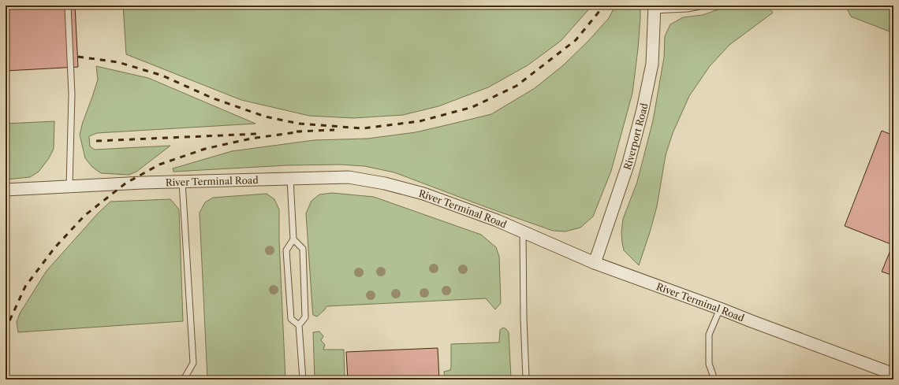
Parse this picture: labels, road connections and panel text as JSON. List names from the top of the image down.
{
  "streets": {
    "street": ["Riverport Road", "River Terminal Road"]
  },
  "crossings": [
    ["Riverport Road", "River Terminal Road"]
  ]
}
